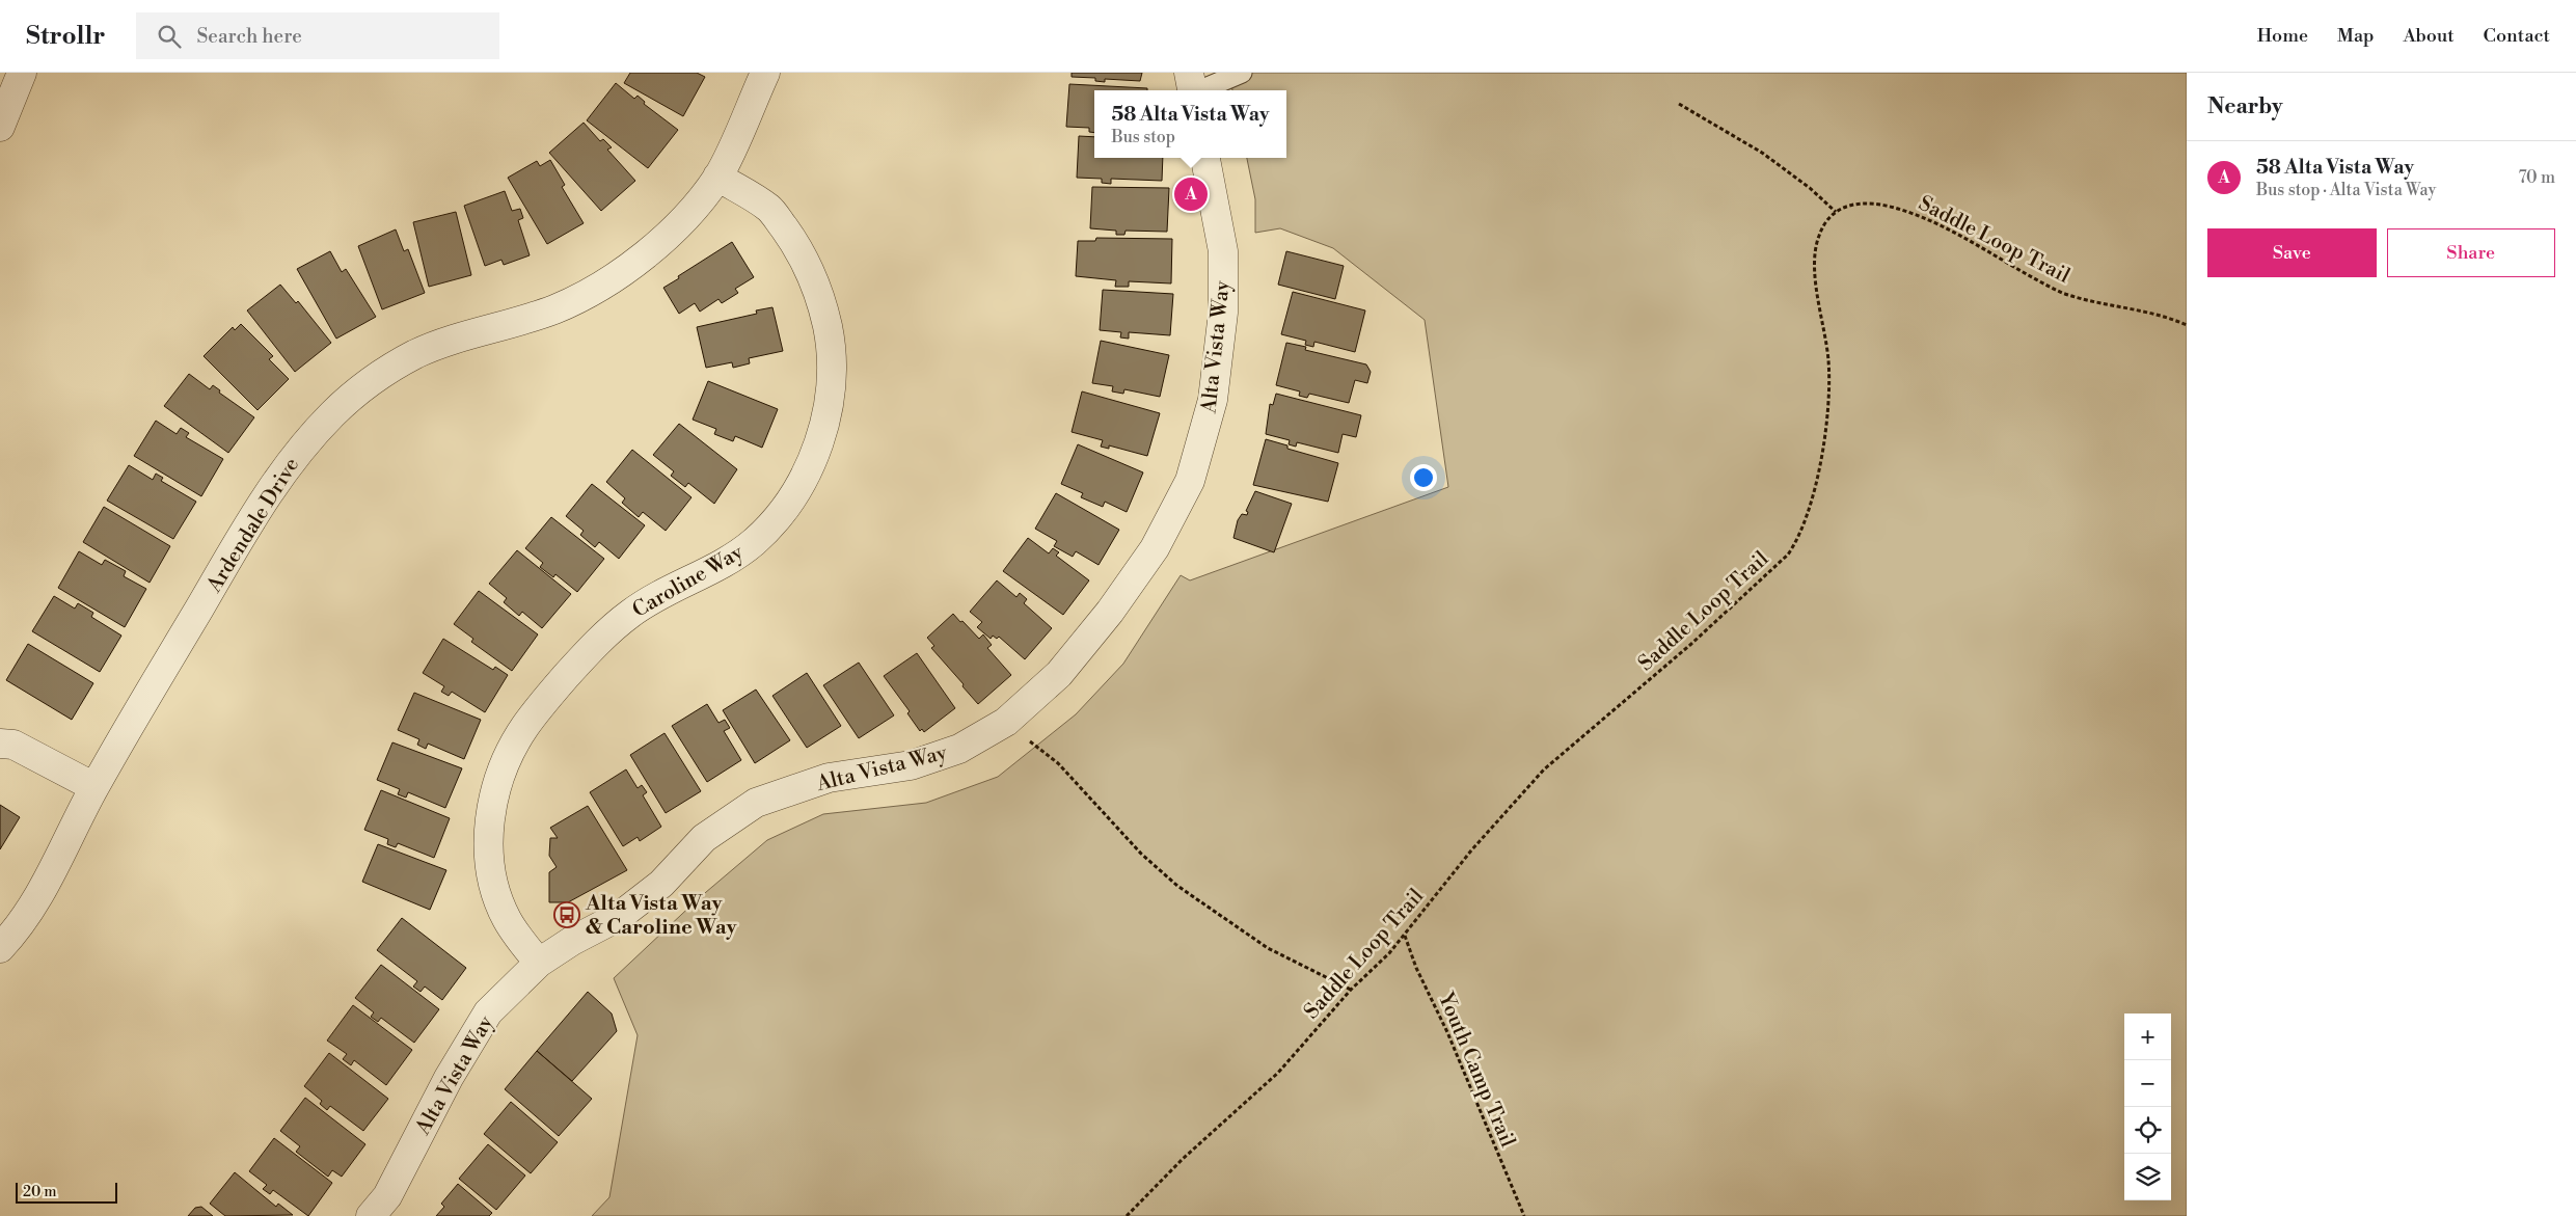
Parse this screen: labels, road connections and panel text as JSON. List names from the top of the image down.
{
  "streets": {
    "street": ["Alta Vista Way", "Ardendale Drive", "Caroline Way"],
    "path": ["Saddle Loop Trail", "Youth Camp Trail"]
  },
  "crossings": [
    ["Saddle Loop Trail", "Youth Camp Trail"],
    ["Alta Vista Way", "Caroline Way"],
    ["Ardendale Drive", "Caroline Way"]
  ],
  "places": {
    "bus stop": ["Alta Vista Way & Caroline Way"]
  },
  "scale_bar": "20 m",
  "page": {
    "header": "Strollr",
    "search": "Search here",
    "nav": [
      "Home",
      "Map",
      "About",
      "Contact"
    ],
    "heading": "Nearby",
    "popup": ["58 Alta Vista Way", "Bus stop"],
    "list": [
      {
        "mark": "A",
        "name": "58 Alta Vista Way",
        "note": "Bus stop · Alta Vista Way",
        "value": "70 m"
      }
    ],
    "pins": "A",
    "buttons": ["Save", "Share"],
    "map_buttons": ["+", "−"],
    "scale": "20 m"
  }
}
